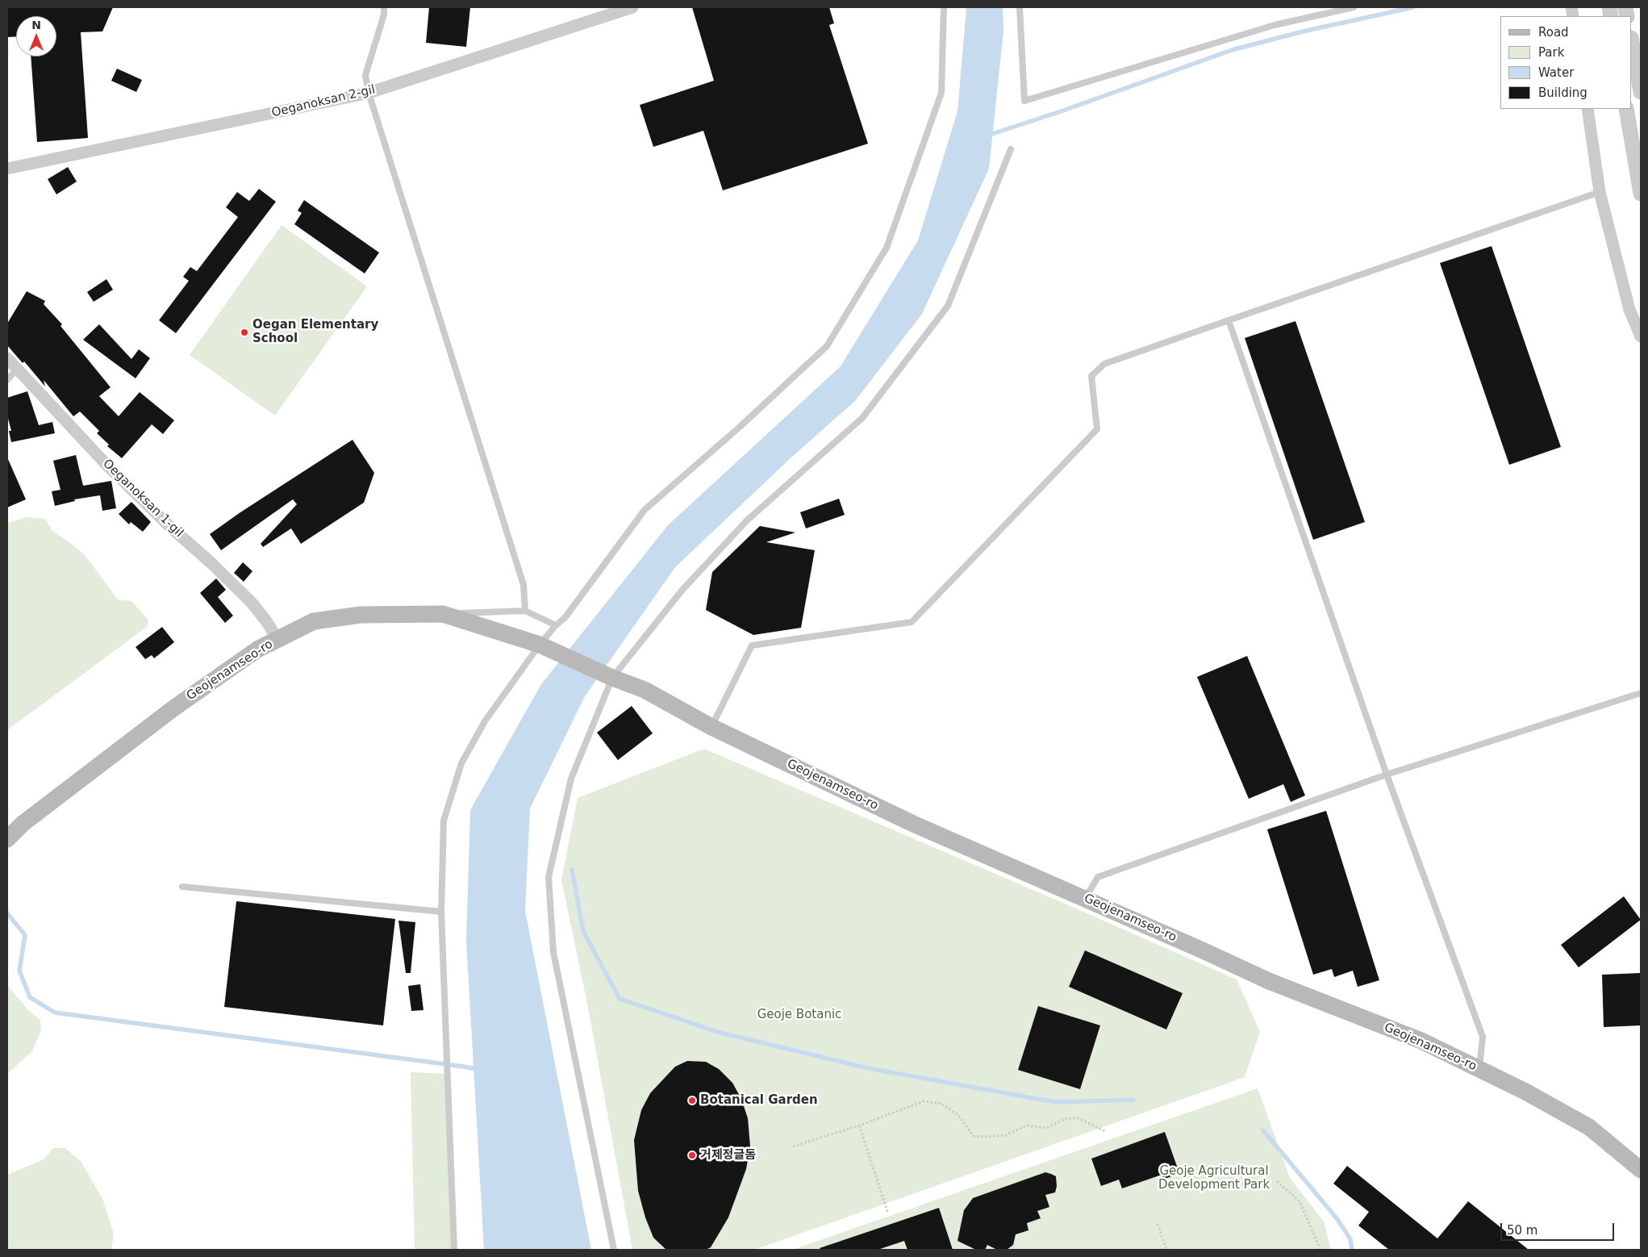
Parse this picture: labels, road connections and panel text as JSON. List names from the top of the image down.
{
  "streets": {
    "main road": ["Geojenamseo-ro"],
    "street": ["Oeganoksan 2-gil", "Oeganoksan 1-gil"]
  },
  "crossings": [
    ["Oeganoksan 1-gil", "Geojenamseo-ro"]
  ],
  "parks": ["Geoje Botanic", "Geoje Agricultural Development Park"],
  "places": ["Oegan Elementary School", "Botanical Garden", "거제정글돔"],
  "legend": [
    "Road",
    "Park",
    "Water",
    "Building"
  ],
  "scale_bar": "50 m",
  "north": "top"
}
